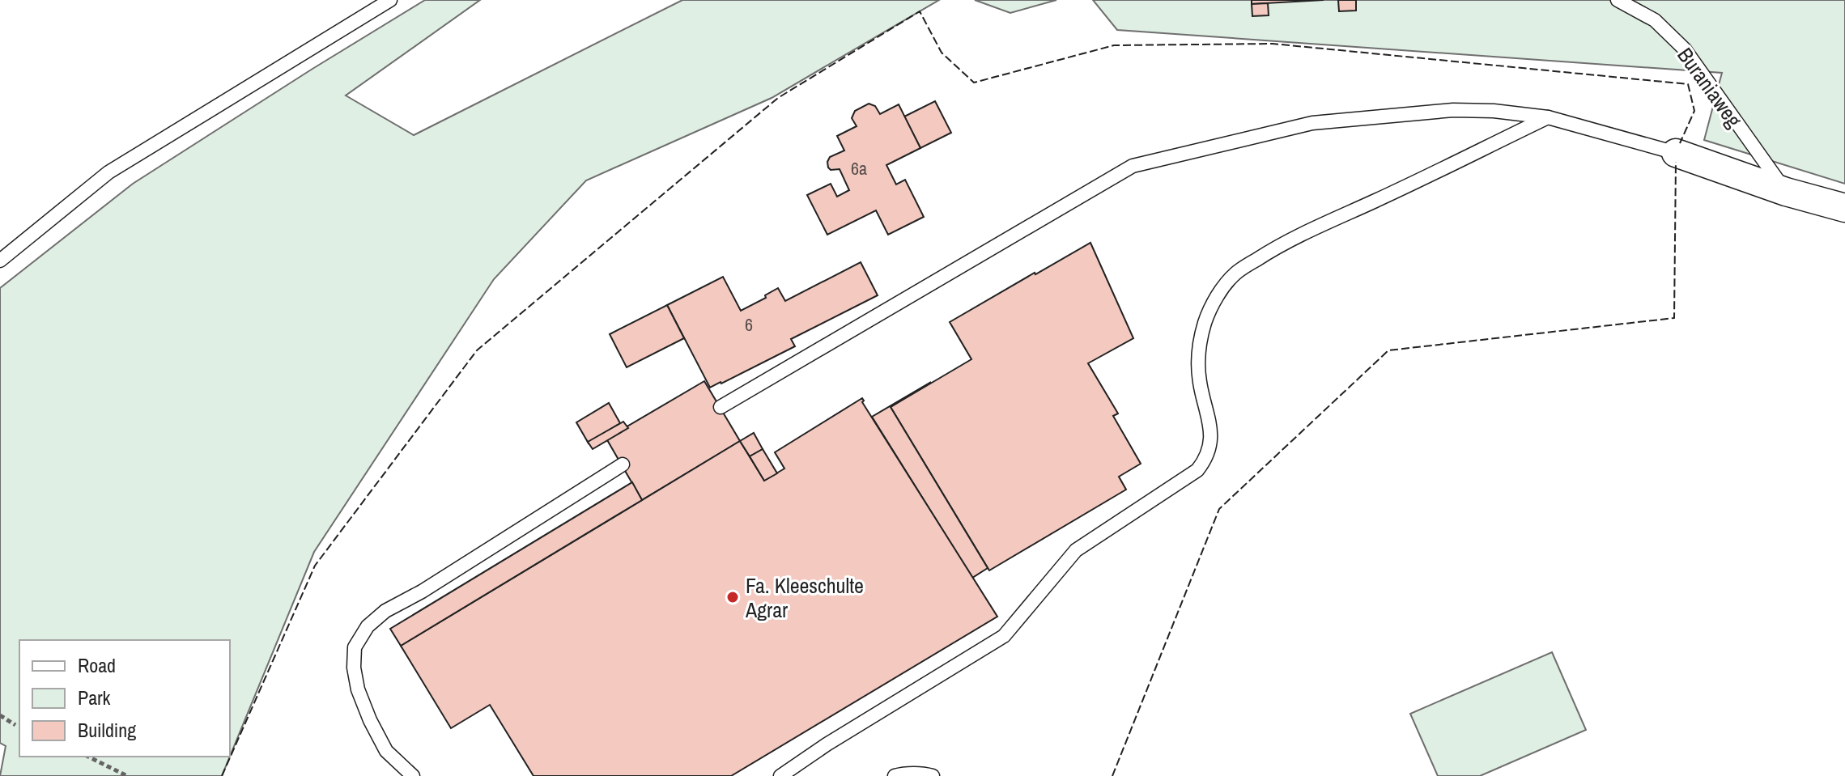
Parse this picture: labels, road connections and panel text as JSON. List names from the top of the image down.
{
  "streets": {
    "lane": ["Buraniaweg"]
  },
  "places": ["Fa. Kleeschulte Agrar"],
  "house_numbers": ["6a", "6"],
  "legend": ["Road", "Park", "Building"]
}
